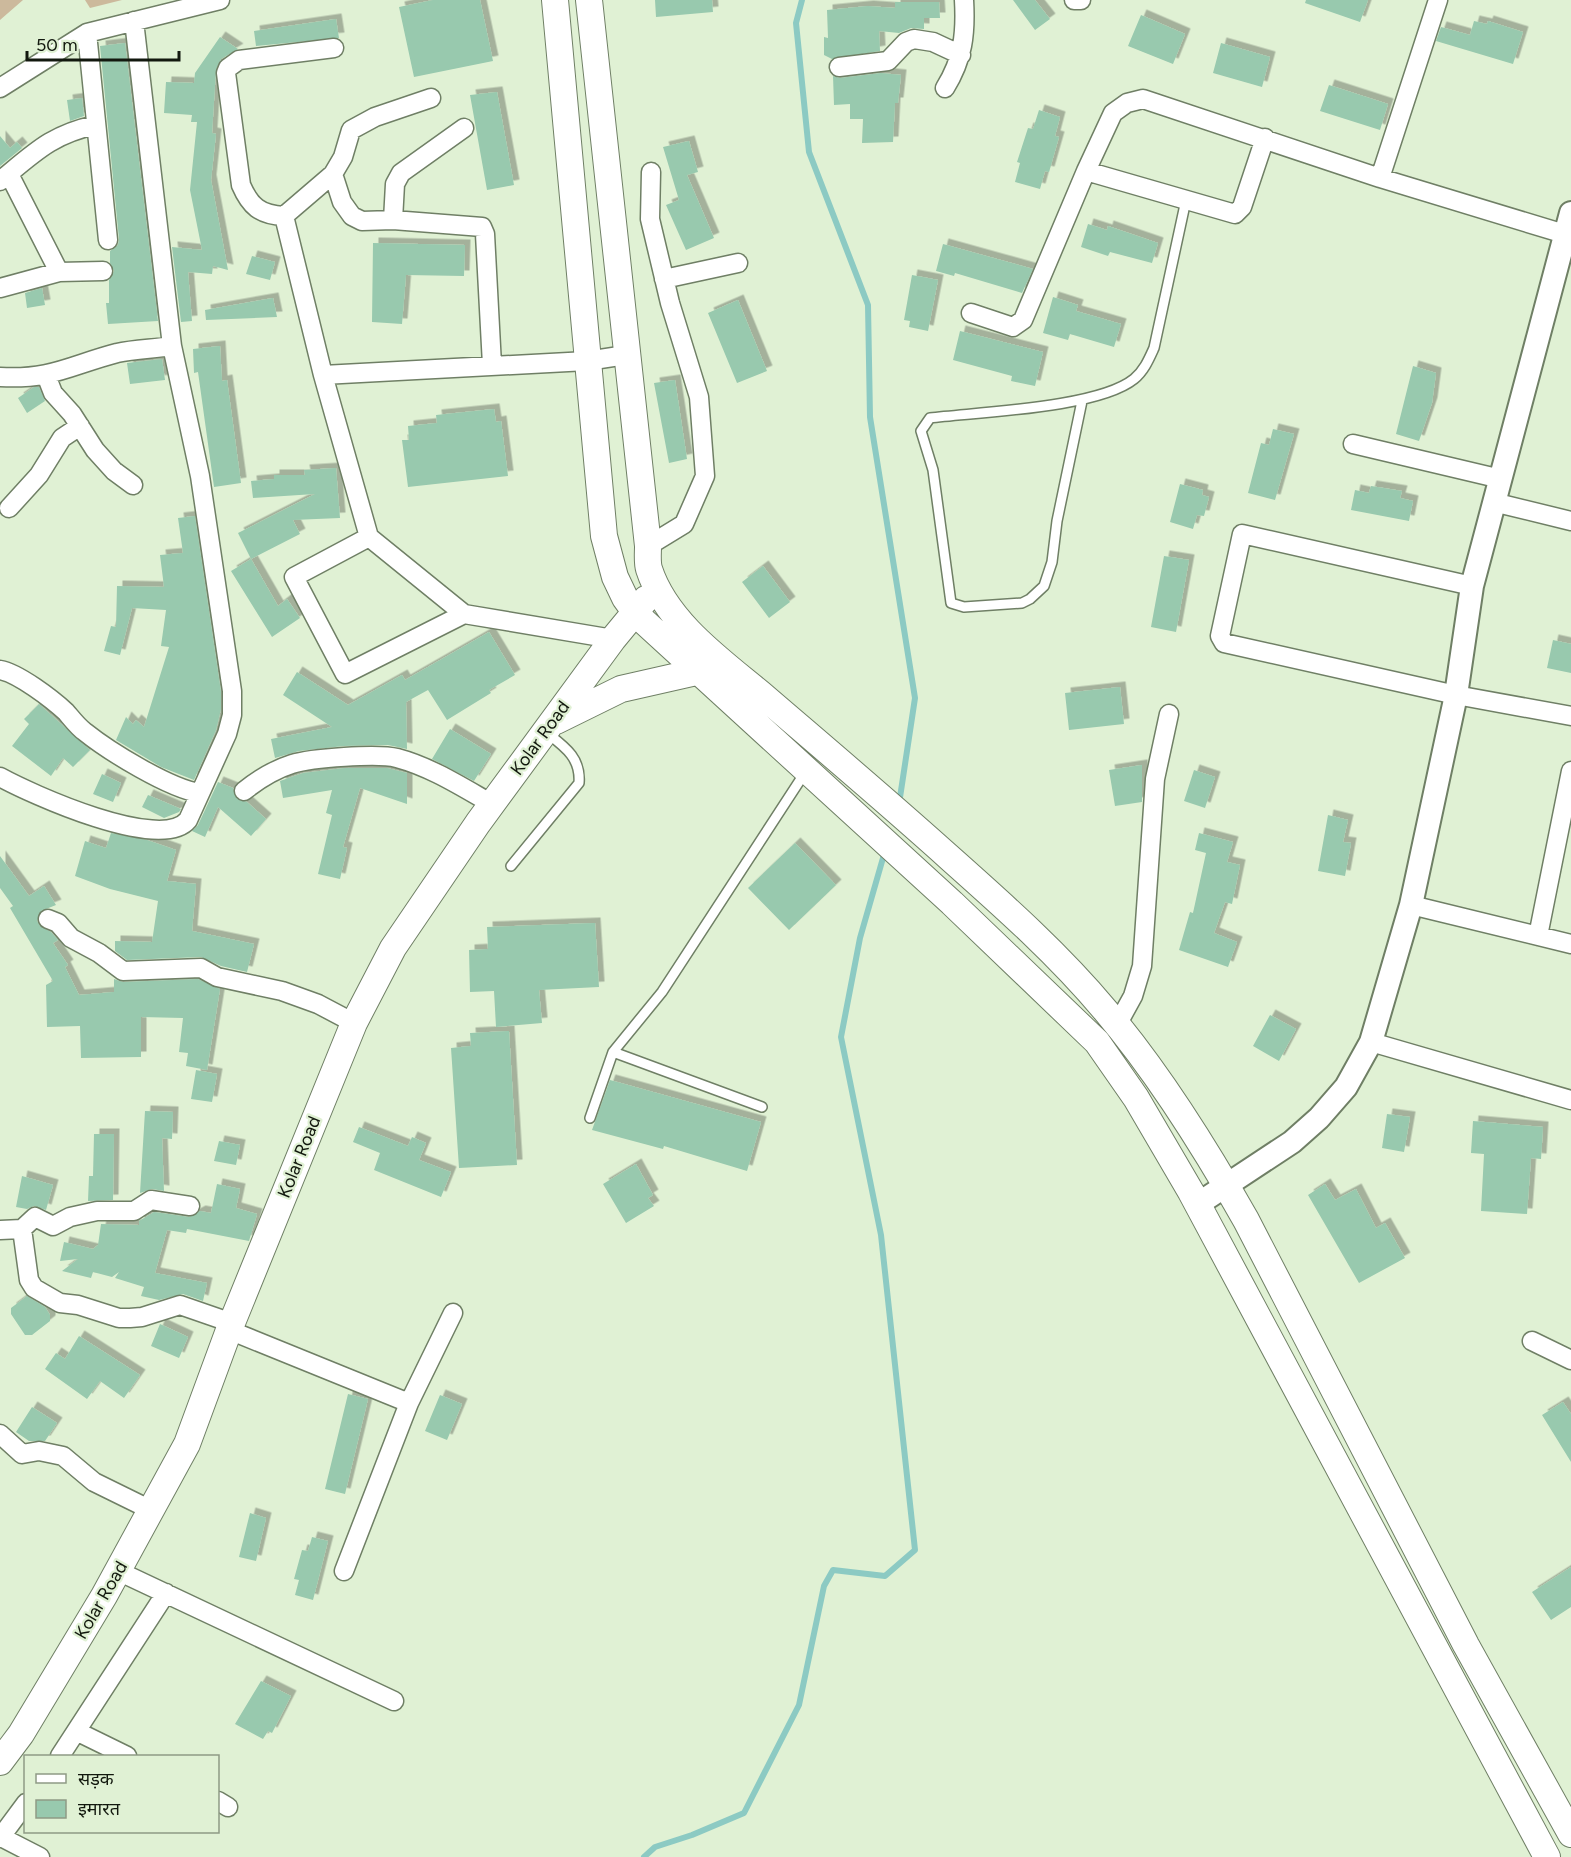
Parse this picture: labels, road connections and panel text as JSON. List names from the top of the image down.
{
  "streets": {
    "main road": ["Kolar Road"]
  },
  "legend": ["सड़क", "इमारत"],
  "scale_bar": "50 m"
}
